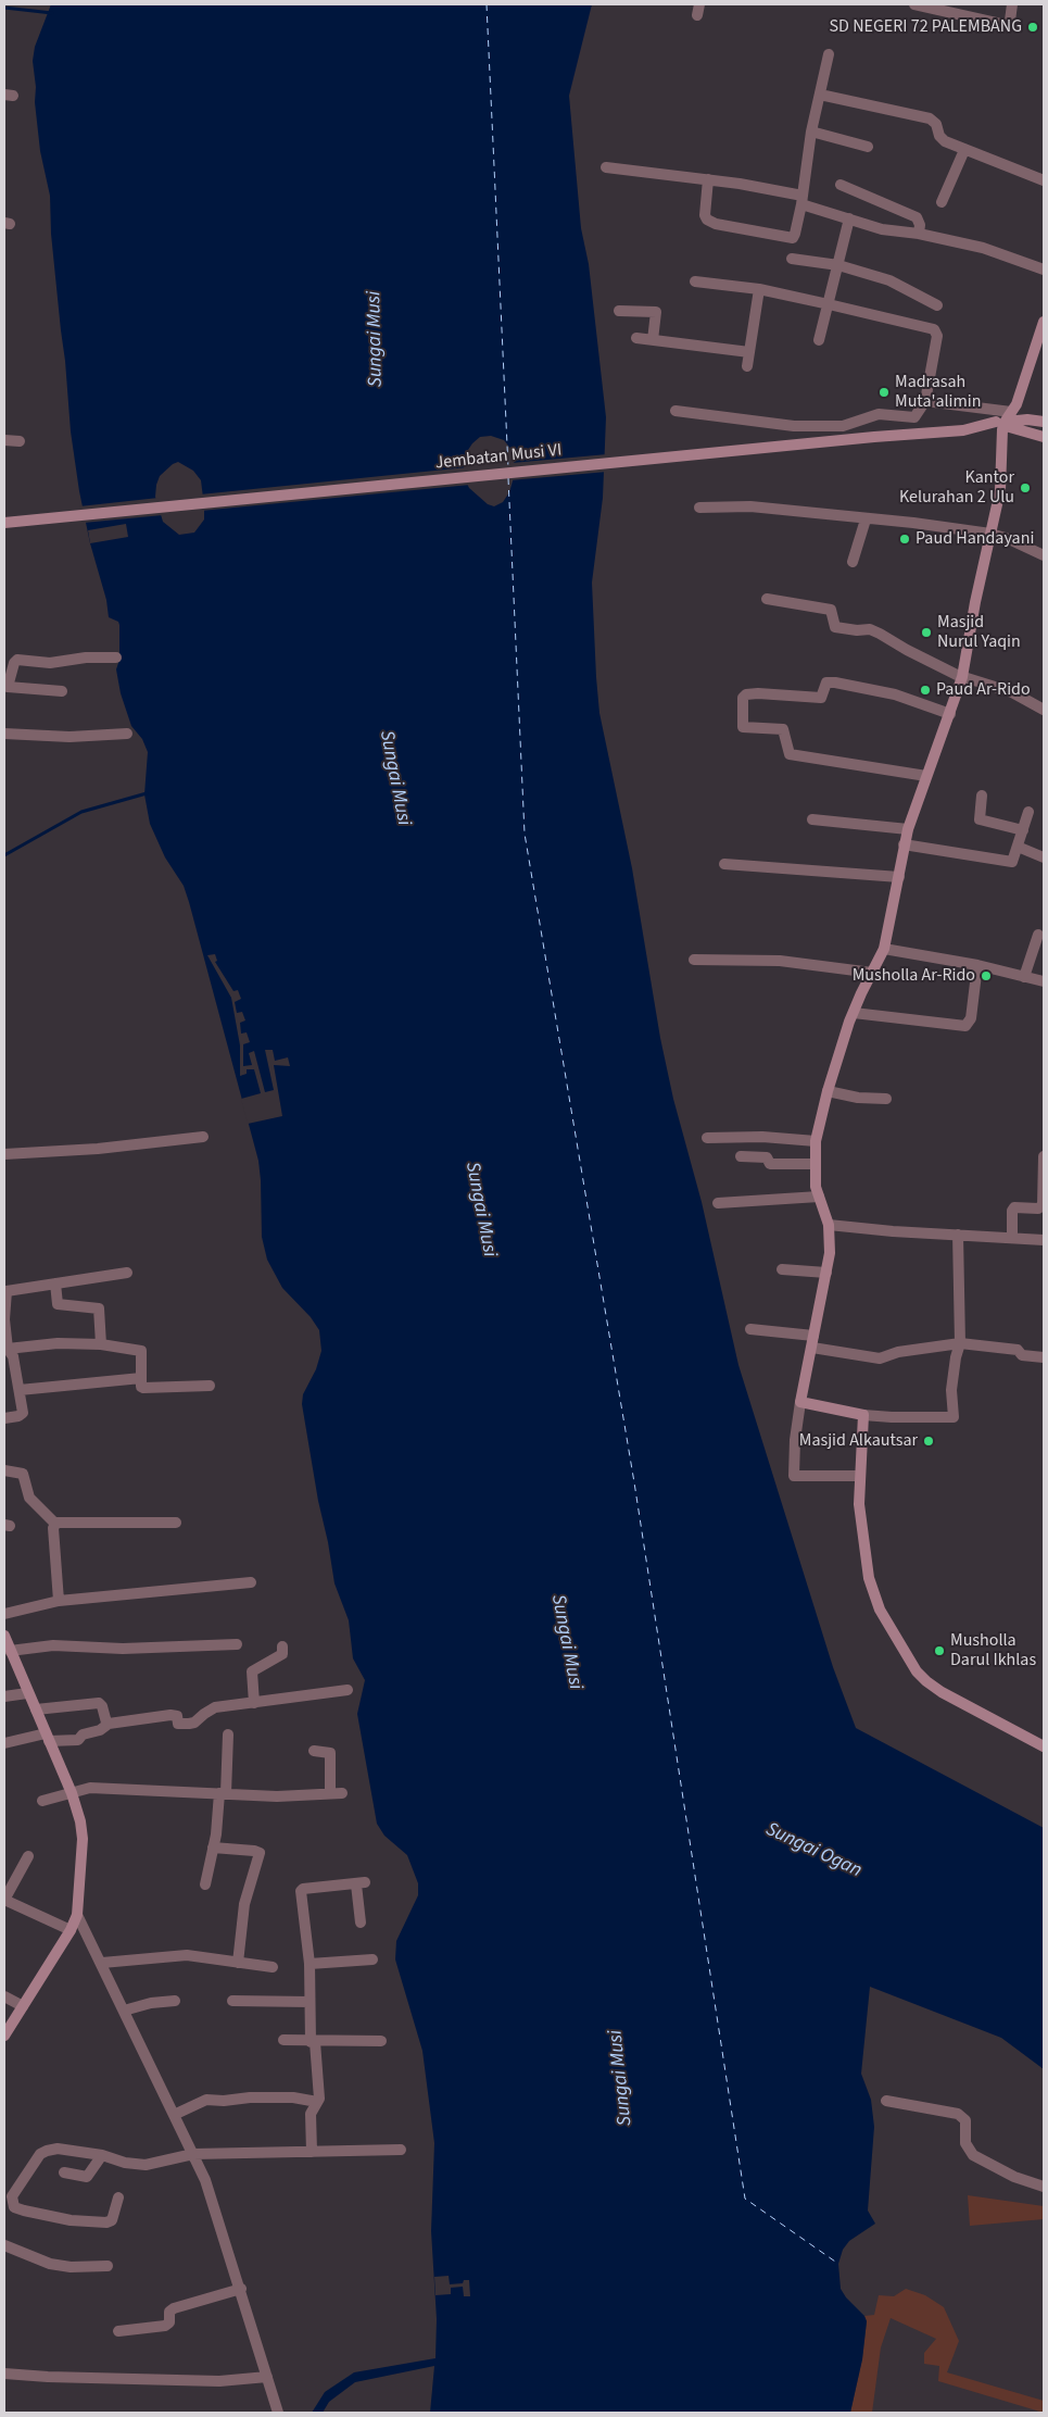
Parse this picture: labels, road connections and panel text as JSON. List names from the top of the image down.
{
  "streets": {
    "street": ["Jembatan Musi VI"]
  },
  "water": ["Sungai Musi", "Sungai Ogan"],
  "places": [
    "SD NEGERI 72 PALEMBANG",
    "Madrasah Muta'alimin",
    "Kantor Kelurahan 2 Ulu",
    "Paud Handayani",
    "Masjid Nurul Yaqin",
    "Paud Ar-Rido",
    "Musholla Ar-Rido",
    "Masjid Alkautsar",
    "Musholla Darul Ikhlas"
  ]
}
